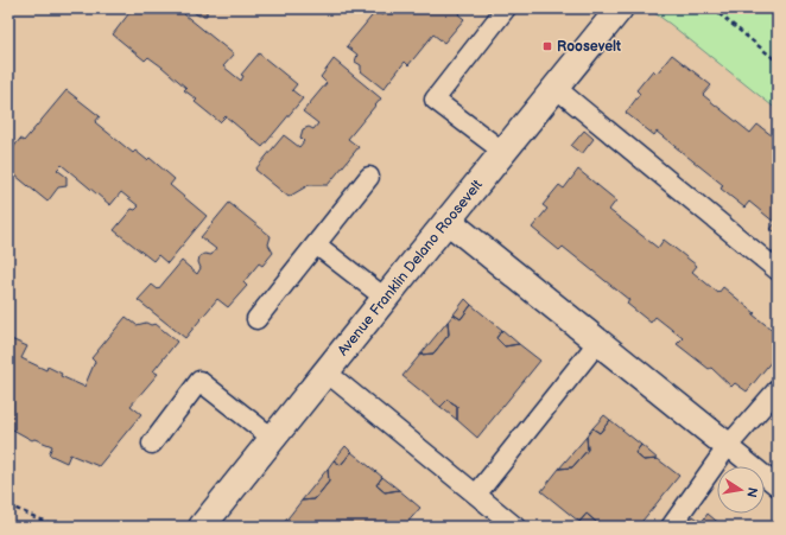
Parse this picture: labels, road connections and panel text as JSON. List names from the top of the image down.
{
  "streets": {
    "street": ["Avenue Franklin Delano Roosevelt"]
  },
  "places": {
    "transit": ["Roosevelt"]
  },
  "north": "right"
}
